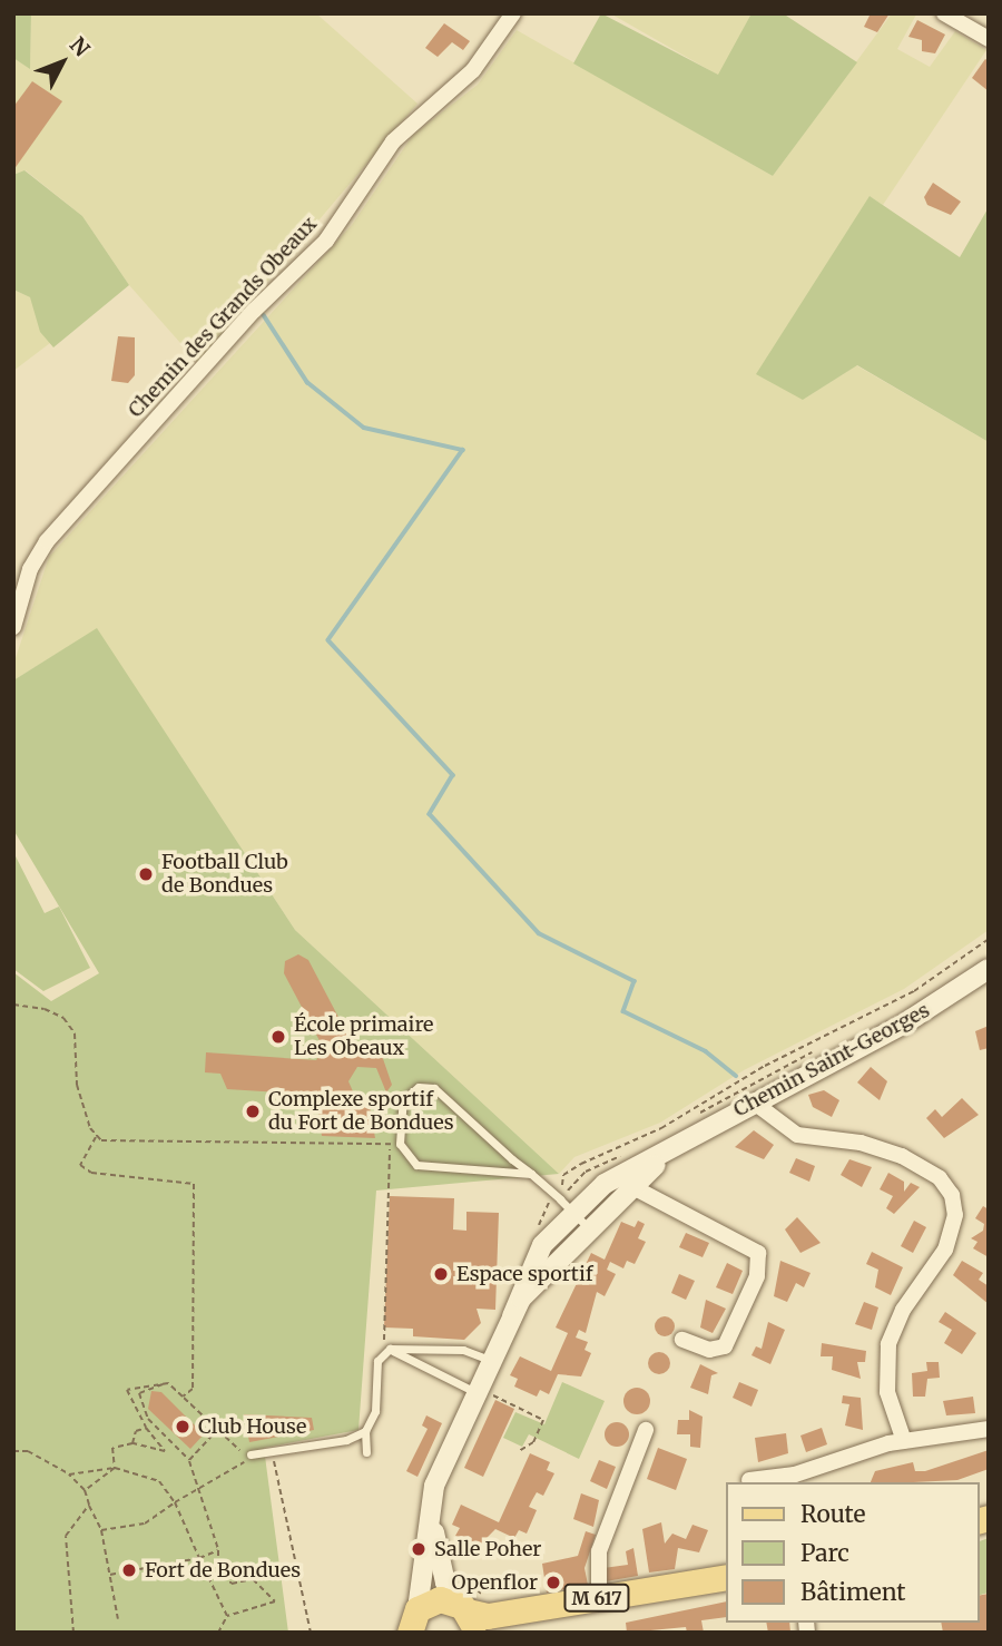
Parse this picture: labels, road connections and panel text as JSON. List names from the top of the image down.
{
  "streets": {
    "main road": ["M 617"],
    "street": ["Chemin des Grands Obeaux", "Chemin Saint-Georges"]
  },
  "crossings": [
    ["Chemin Saint-Georges", "M 617"]
  ],
  "places": [
    "Football Club de Bondues",
    "École primaire Les Obeaux",
    "Complexe sportif du Fort de Bondues",
    "Espace sportif",
    "Club House",
    "Salle Poher",
    "Fort de Bondues",
    "Openflor"
  ],
  "legend": ["Route", "Parc", "Bâtiment"],
  "north": "top right"
}
